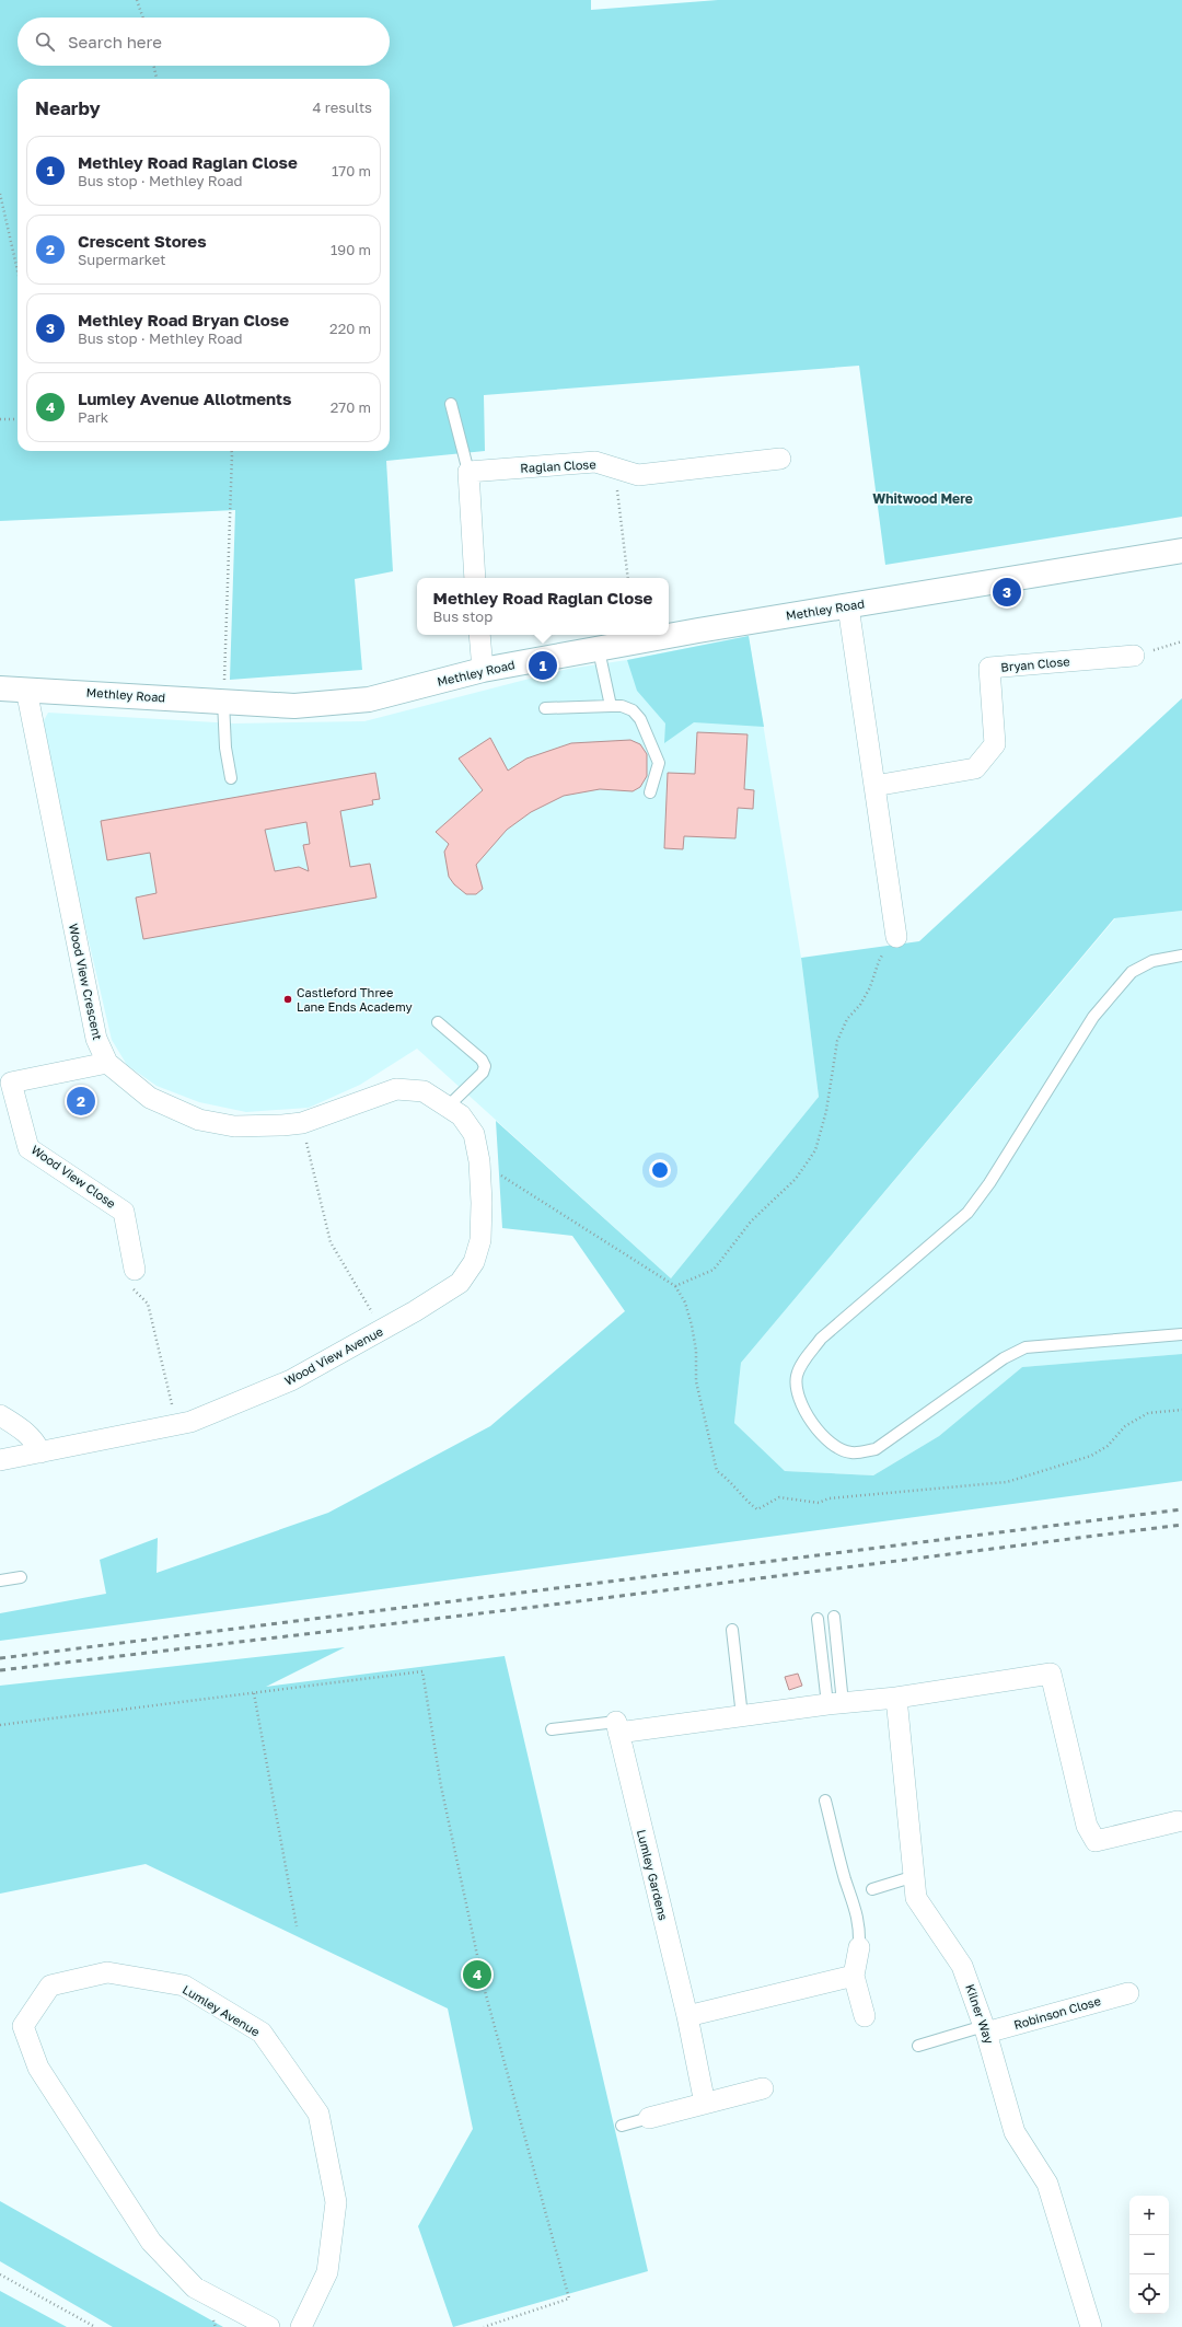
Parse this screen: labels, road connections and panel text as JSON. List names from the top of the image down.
{
  "streets": {
    "main road": ["Methley Road"],
    "street": [
      "Raglan Close",
      "Bryan Close",
      "Wood View Crescent",
      "Wood View Close",
      "Wood View Avenue",
      "Lumley Gardens",
      "Lumley Avenue",
      "Robinson Close",
      "Kilner Way"
    ]
  },
  "crossings": [
    ["Methley Road", "Wood View Crescent"],
    ["Wood View Crescent", "Wood View Close"],
    ["Wood View Crescent", "Wood View Avenue"],
    ["Robinson Close", "Kilner Way"]
  ],
  "districts": ["Whitwood Mere"],
  "places": ["Castleford Three Lane Ends Academy"],
  "page": {
    "search": "Search here",
    "heading": ["Nearby", "4 results"],
    "list": [
      {
        "mark": "1",
        "name": "Methley Road Raglan Close",
        "note": "Bus stop · Methley Road",
        "value": "170 m"
      },
      {
        "mark": "2",
        "name": "Crescent Stores",
        "note": "Supermarket",
        "value": "190 m"
      },
      {
        "mark": "3",
        "name": "Methley Road Bryan Close",
        "note": "Bus stop · Methley Road",
        "value": "220 m"
      },
      {
        "mark": "4",
        "name": "Lumley Avenue Allotments",
        "note": "Park",
        "value": "270 m"
      }
    ],
    "pins": [
      "3",
      "1",
      "2",
      "4"
    ],
    "popup": ["Methley Road Raglan Close", "Bus stop"],
    "map_buttons": ["+", "−"]
  }
}
